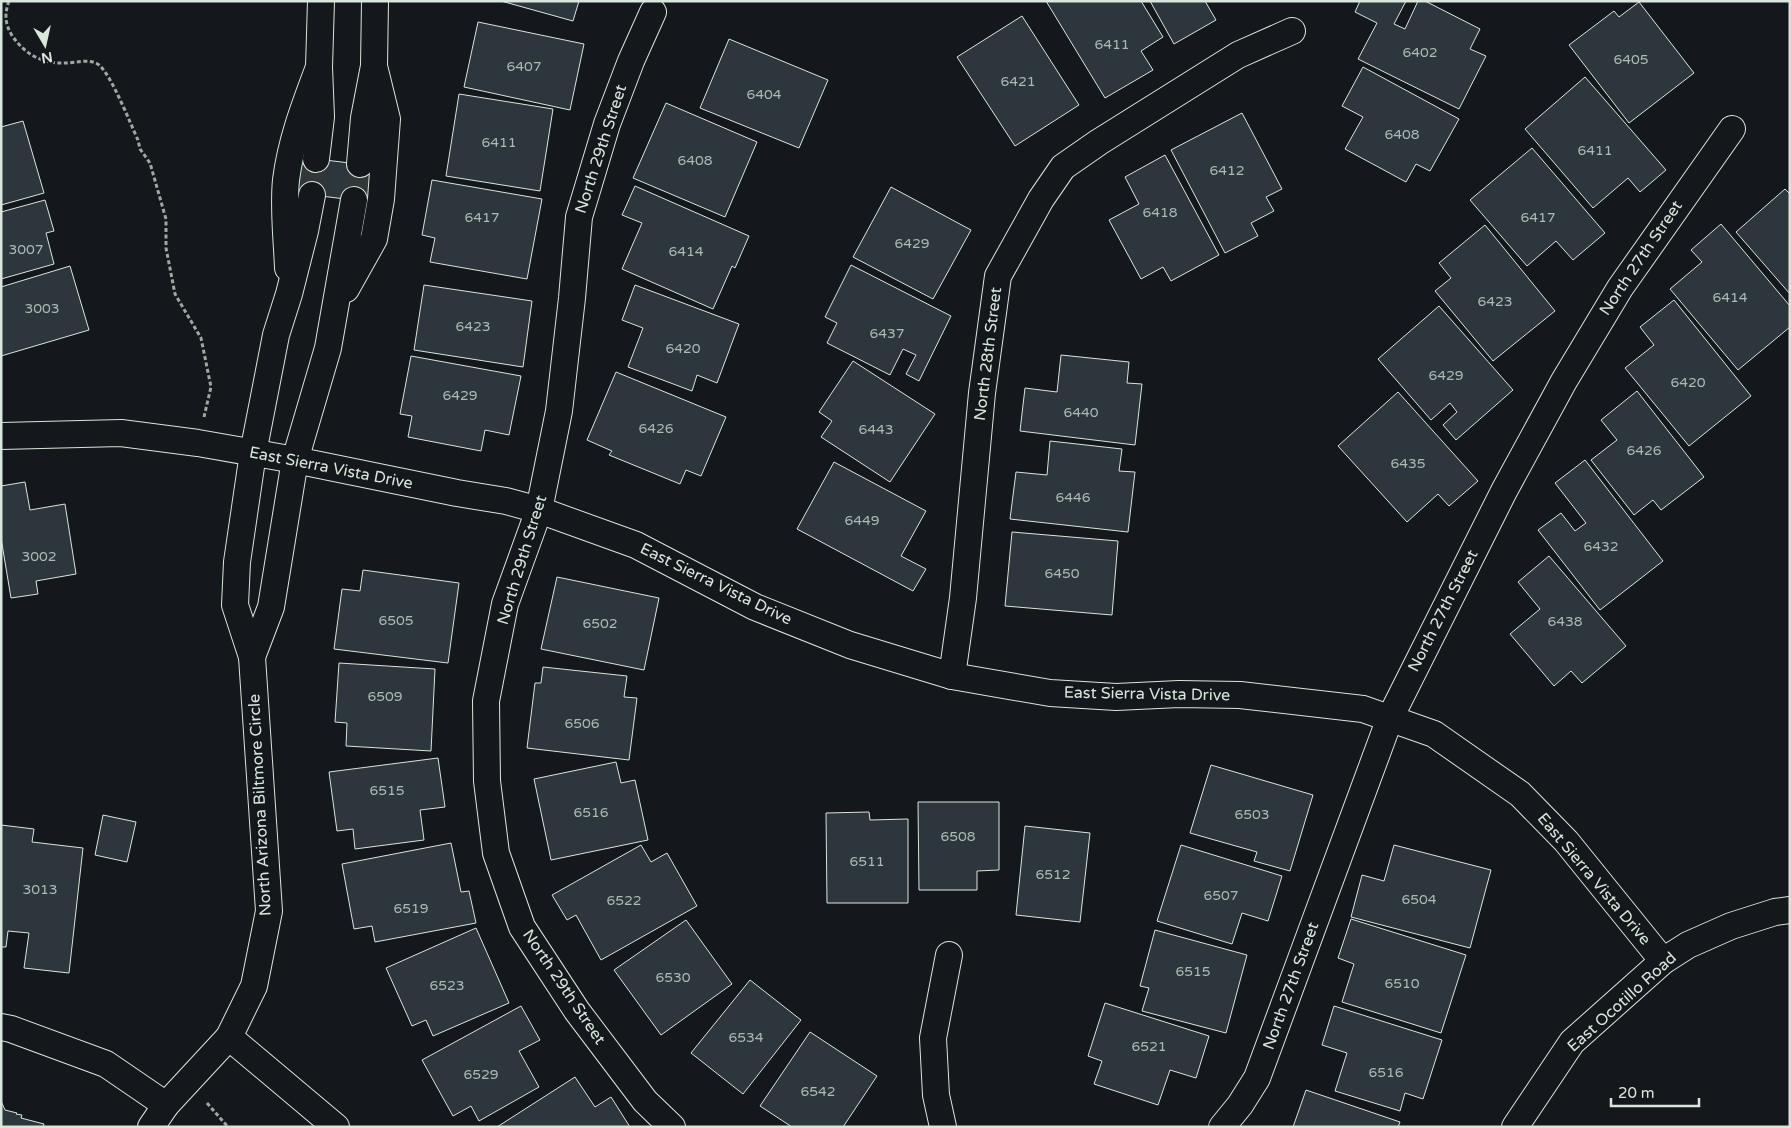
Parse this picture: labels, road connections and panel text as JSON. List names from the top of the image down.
{
  "streets": {
    "street": [
      "North 29th Street",
      "North 27th Street",
      "North 28th Street",
      "East Sierra Vista Drive",
      "North Arizona Biltmore Circle",
      "East Ocotillo Road"
    ]
  },
  "crossings": [
    ["North 29th Street", "East Sierra Vista Drive"],
    ["North 27th Street", "East Sierra Vista Drive"],
    ["North 28th Street", "East Sierra Vista Drive"],
    ["East Sierra Vista Drive", "North Arizona Biltmore Circle"],
    ["East Sierra Vista Drive", "East Ocotillo Road"]
  ],
  "house_numbers": [
    "6411",
    "6402",
    "6405",
    "6407",
    "6421",
    "6404",
    "6408",
    "6411",
    "6411",
    "6408",
    "6412",
    "6418",
    "6417",
    "6417",
    "6429",
    "3007",
    "6414",
    "6414",
    "6423",
    "3003",
    "6423",
    "6437",
    "6420",
    "6429",
    "6420",
    "6429",
    "6440",
    "6426",
    "6443",
    "6426",
    "6435",
    "6446",
    "6449",
    "6432",
    "3002",
    "6450",
    "6505",
    "6438",
    "6502",
    "6509",
    "6506",
    "6515",
    "6516",
    "6503",
    "6508",
    "6511",
    "6512",
    "3013",
    "6507",
    "6504",
    "6522",
    "6519",
    "6515",
    "6530",
    "6510",
    "6523",
    "6534",
    "6521",
    "6516",
    "6529",
    "6542"
  ],
  "scale_bar": "20 m",
  "north": "bottom"
}
